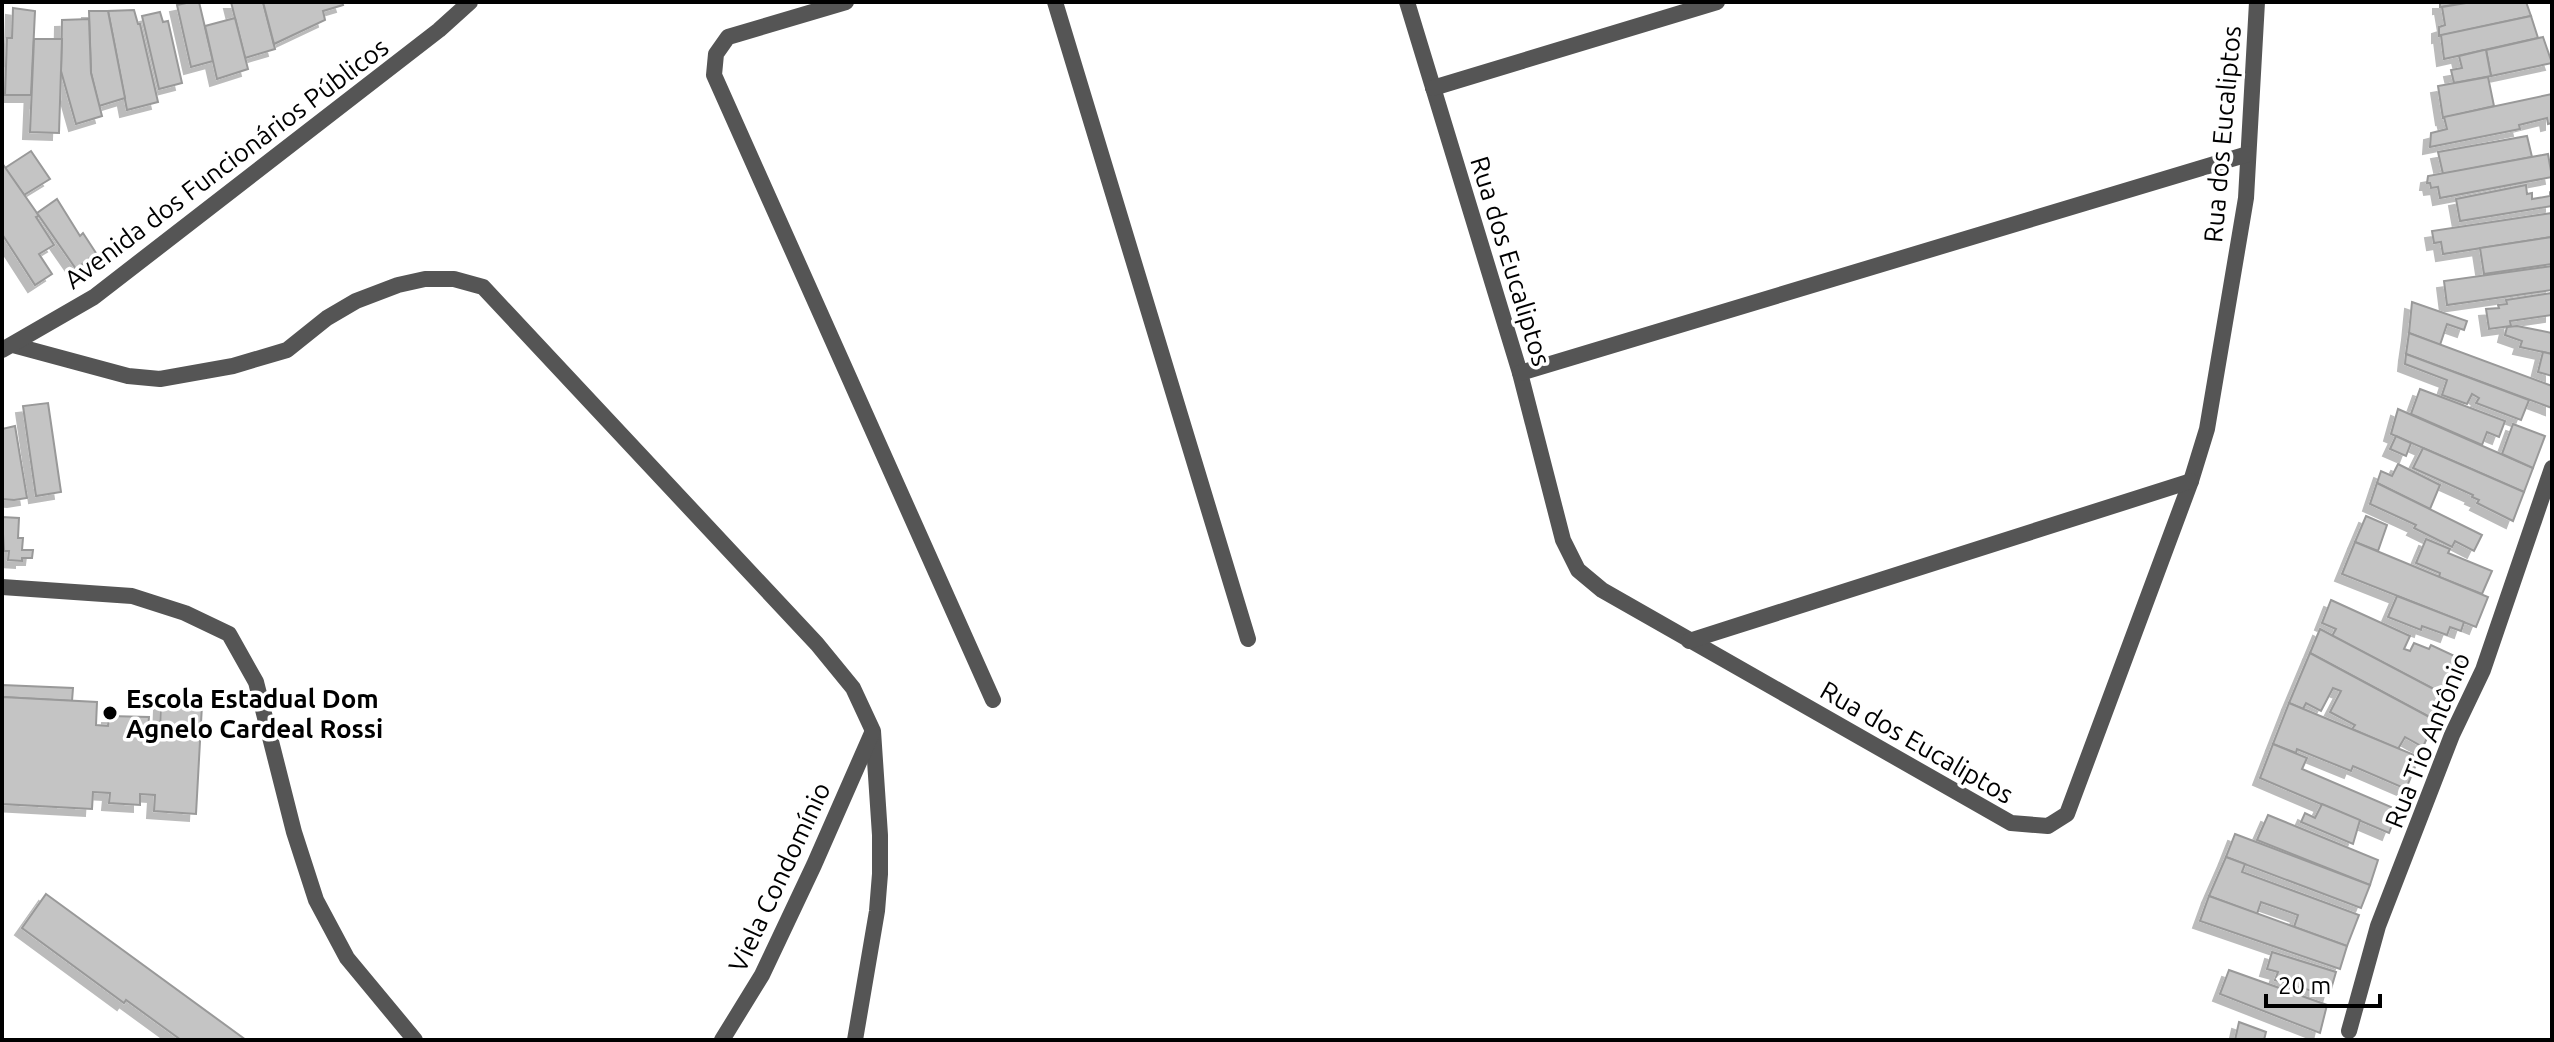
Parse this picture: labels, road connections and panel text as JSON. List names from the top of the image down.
{
  "streets": {
    "street": [
      "Rua dos Eucaliptos",
      "Avenida dos Funcionários Públicos",
      "Rua Tio Antônio",
      "Viela Condomínio"
    ]
  },
  "places": ["Escola Estadual Dom Agnelo Cardeal Rossi"],
  "scale_bar": "20 m"
}
